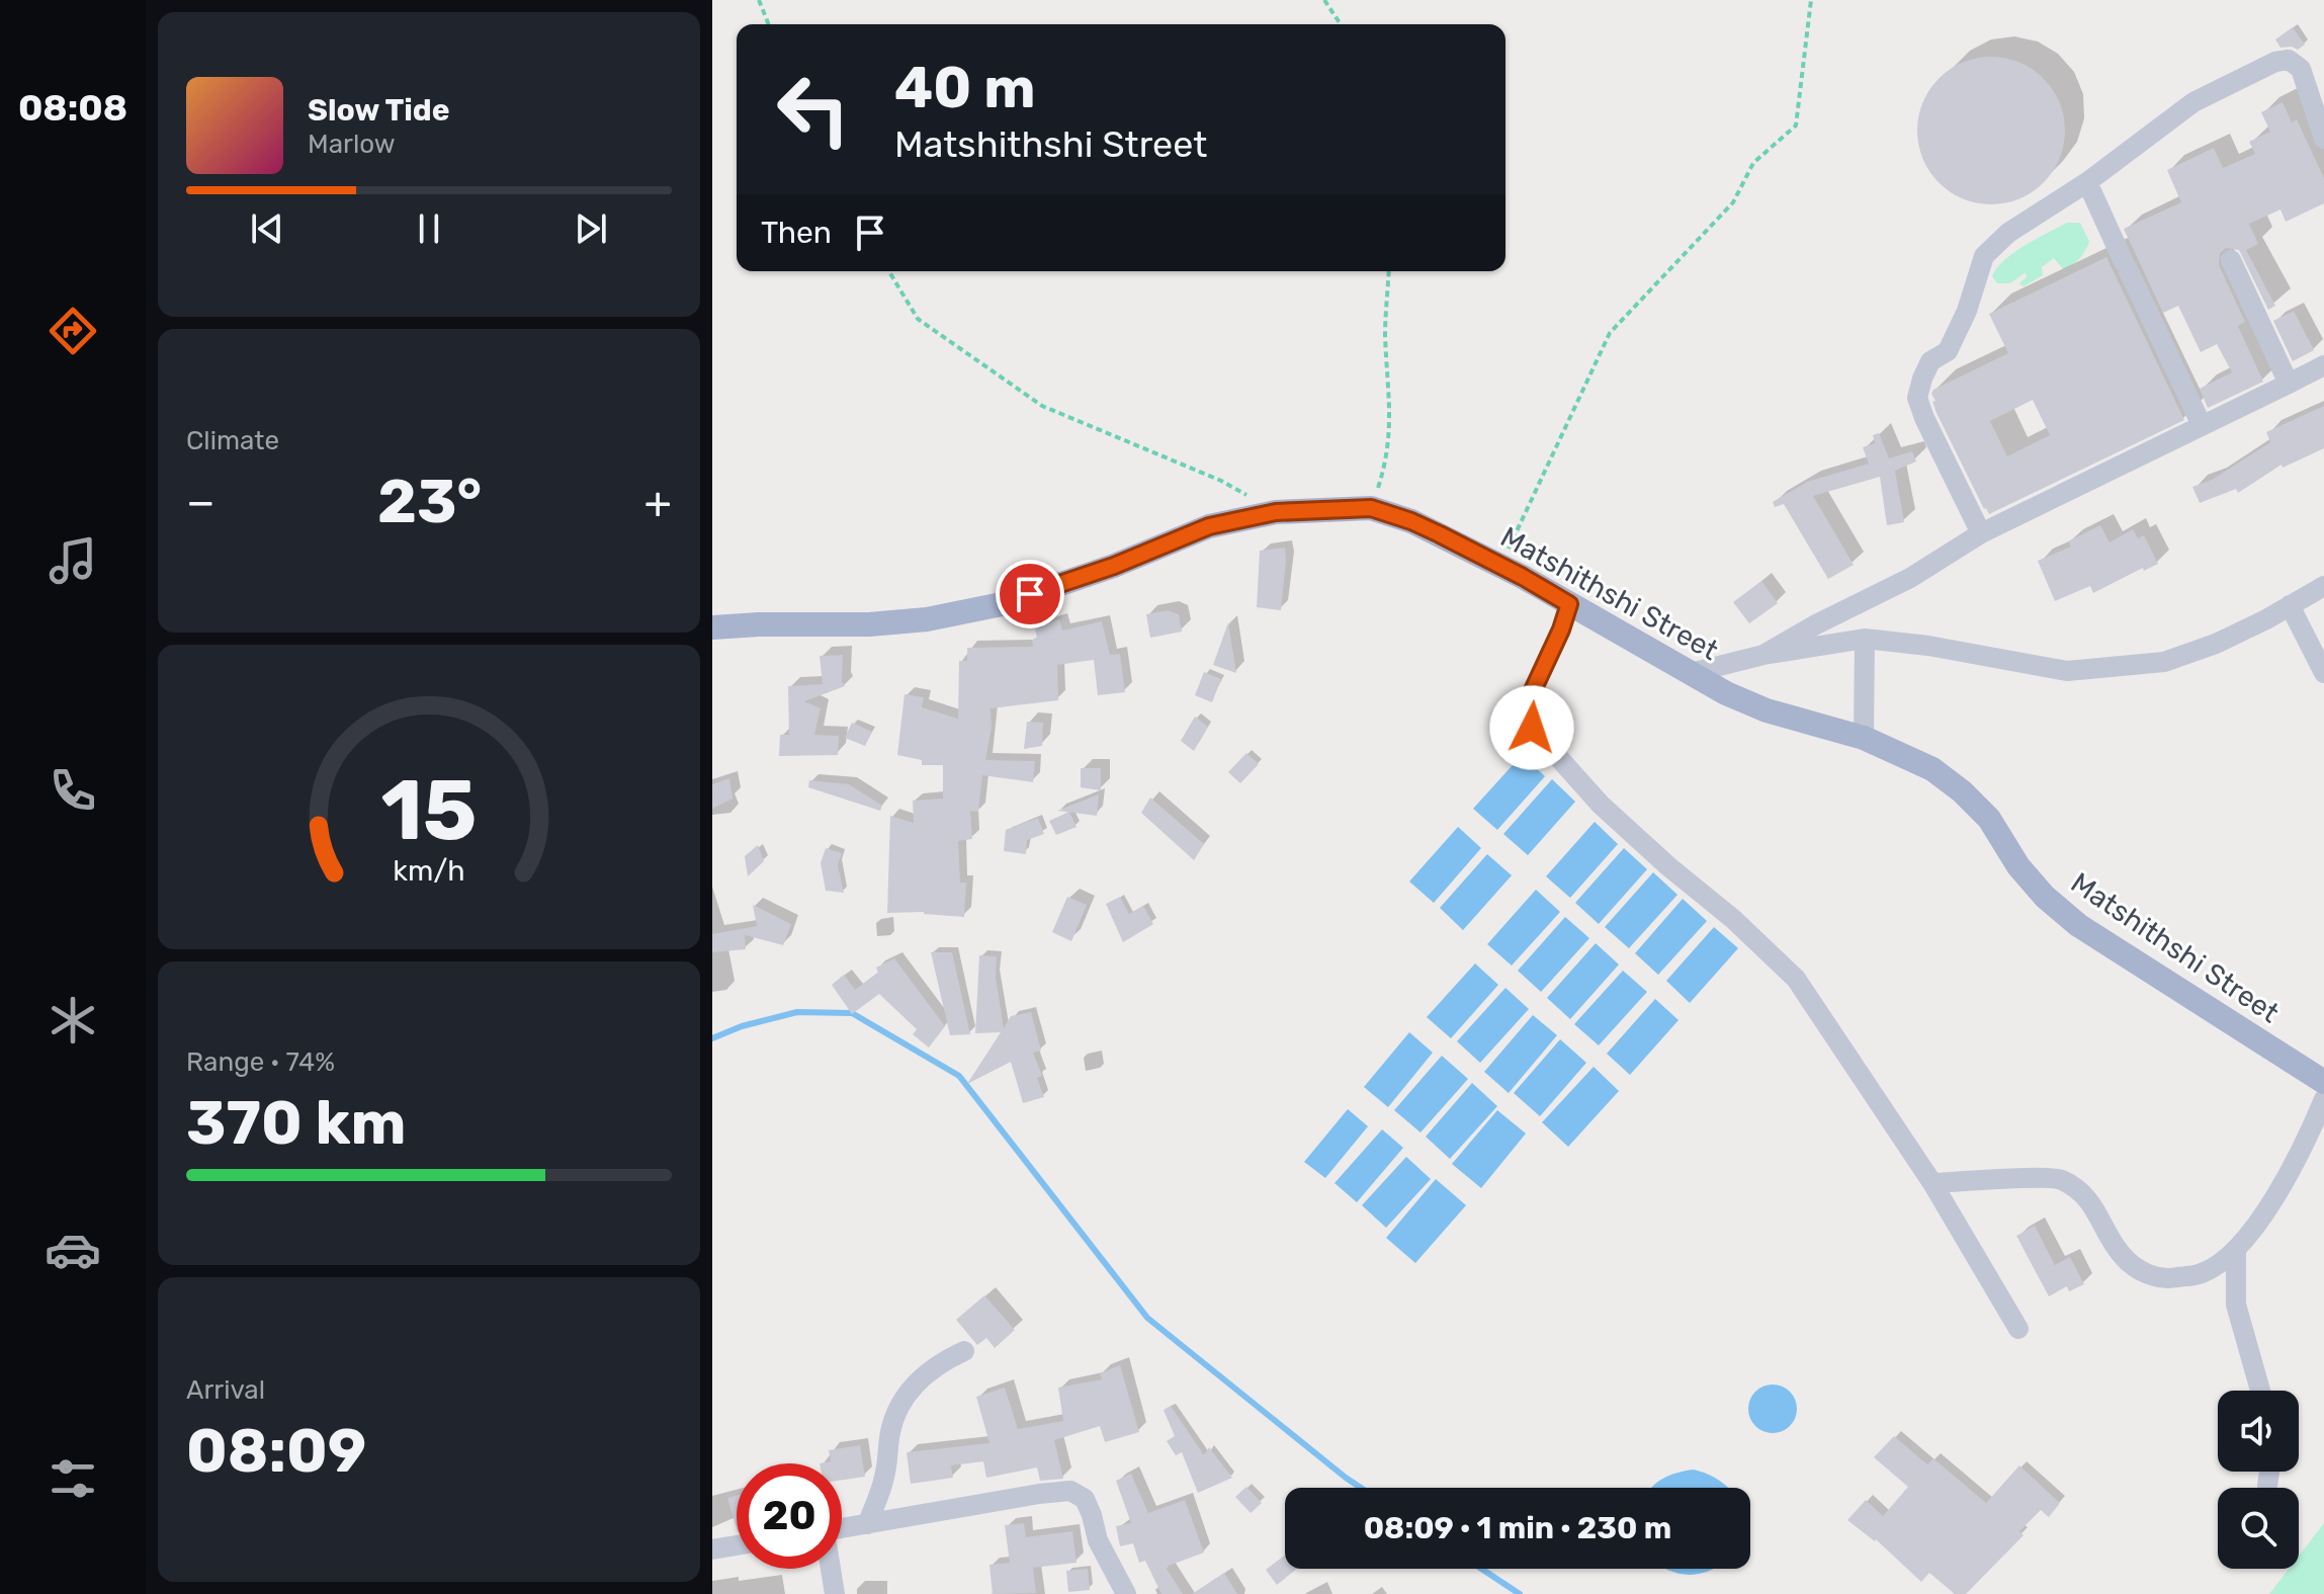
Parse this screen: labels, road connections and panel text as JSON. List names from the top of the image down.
{
  "streets": {
    "main road": ["Matshithshi Street"]
  },
  "page": {
    "tabs": "08:08",
    "turn": ["40 m", "Matshithshi Street"],
    "song": ["Slow Tide", "Marlow"],
    "then": "Then",
    "tile": [
      "Climate",
      ["Range · 74%", "370 km"],
      ["Arrival", "08:09"]
    ],
    "heat": ["−", "23°", "+"],
    "limit": "20",
    "trip": "08:09 · 1 min · 230 m",
    "gauge": ["15", "km/h"]
  }
}
